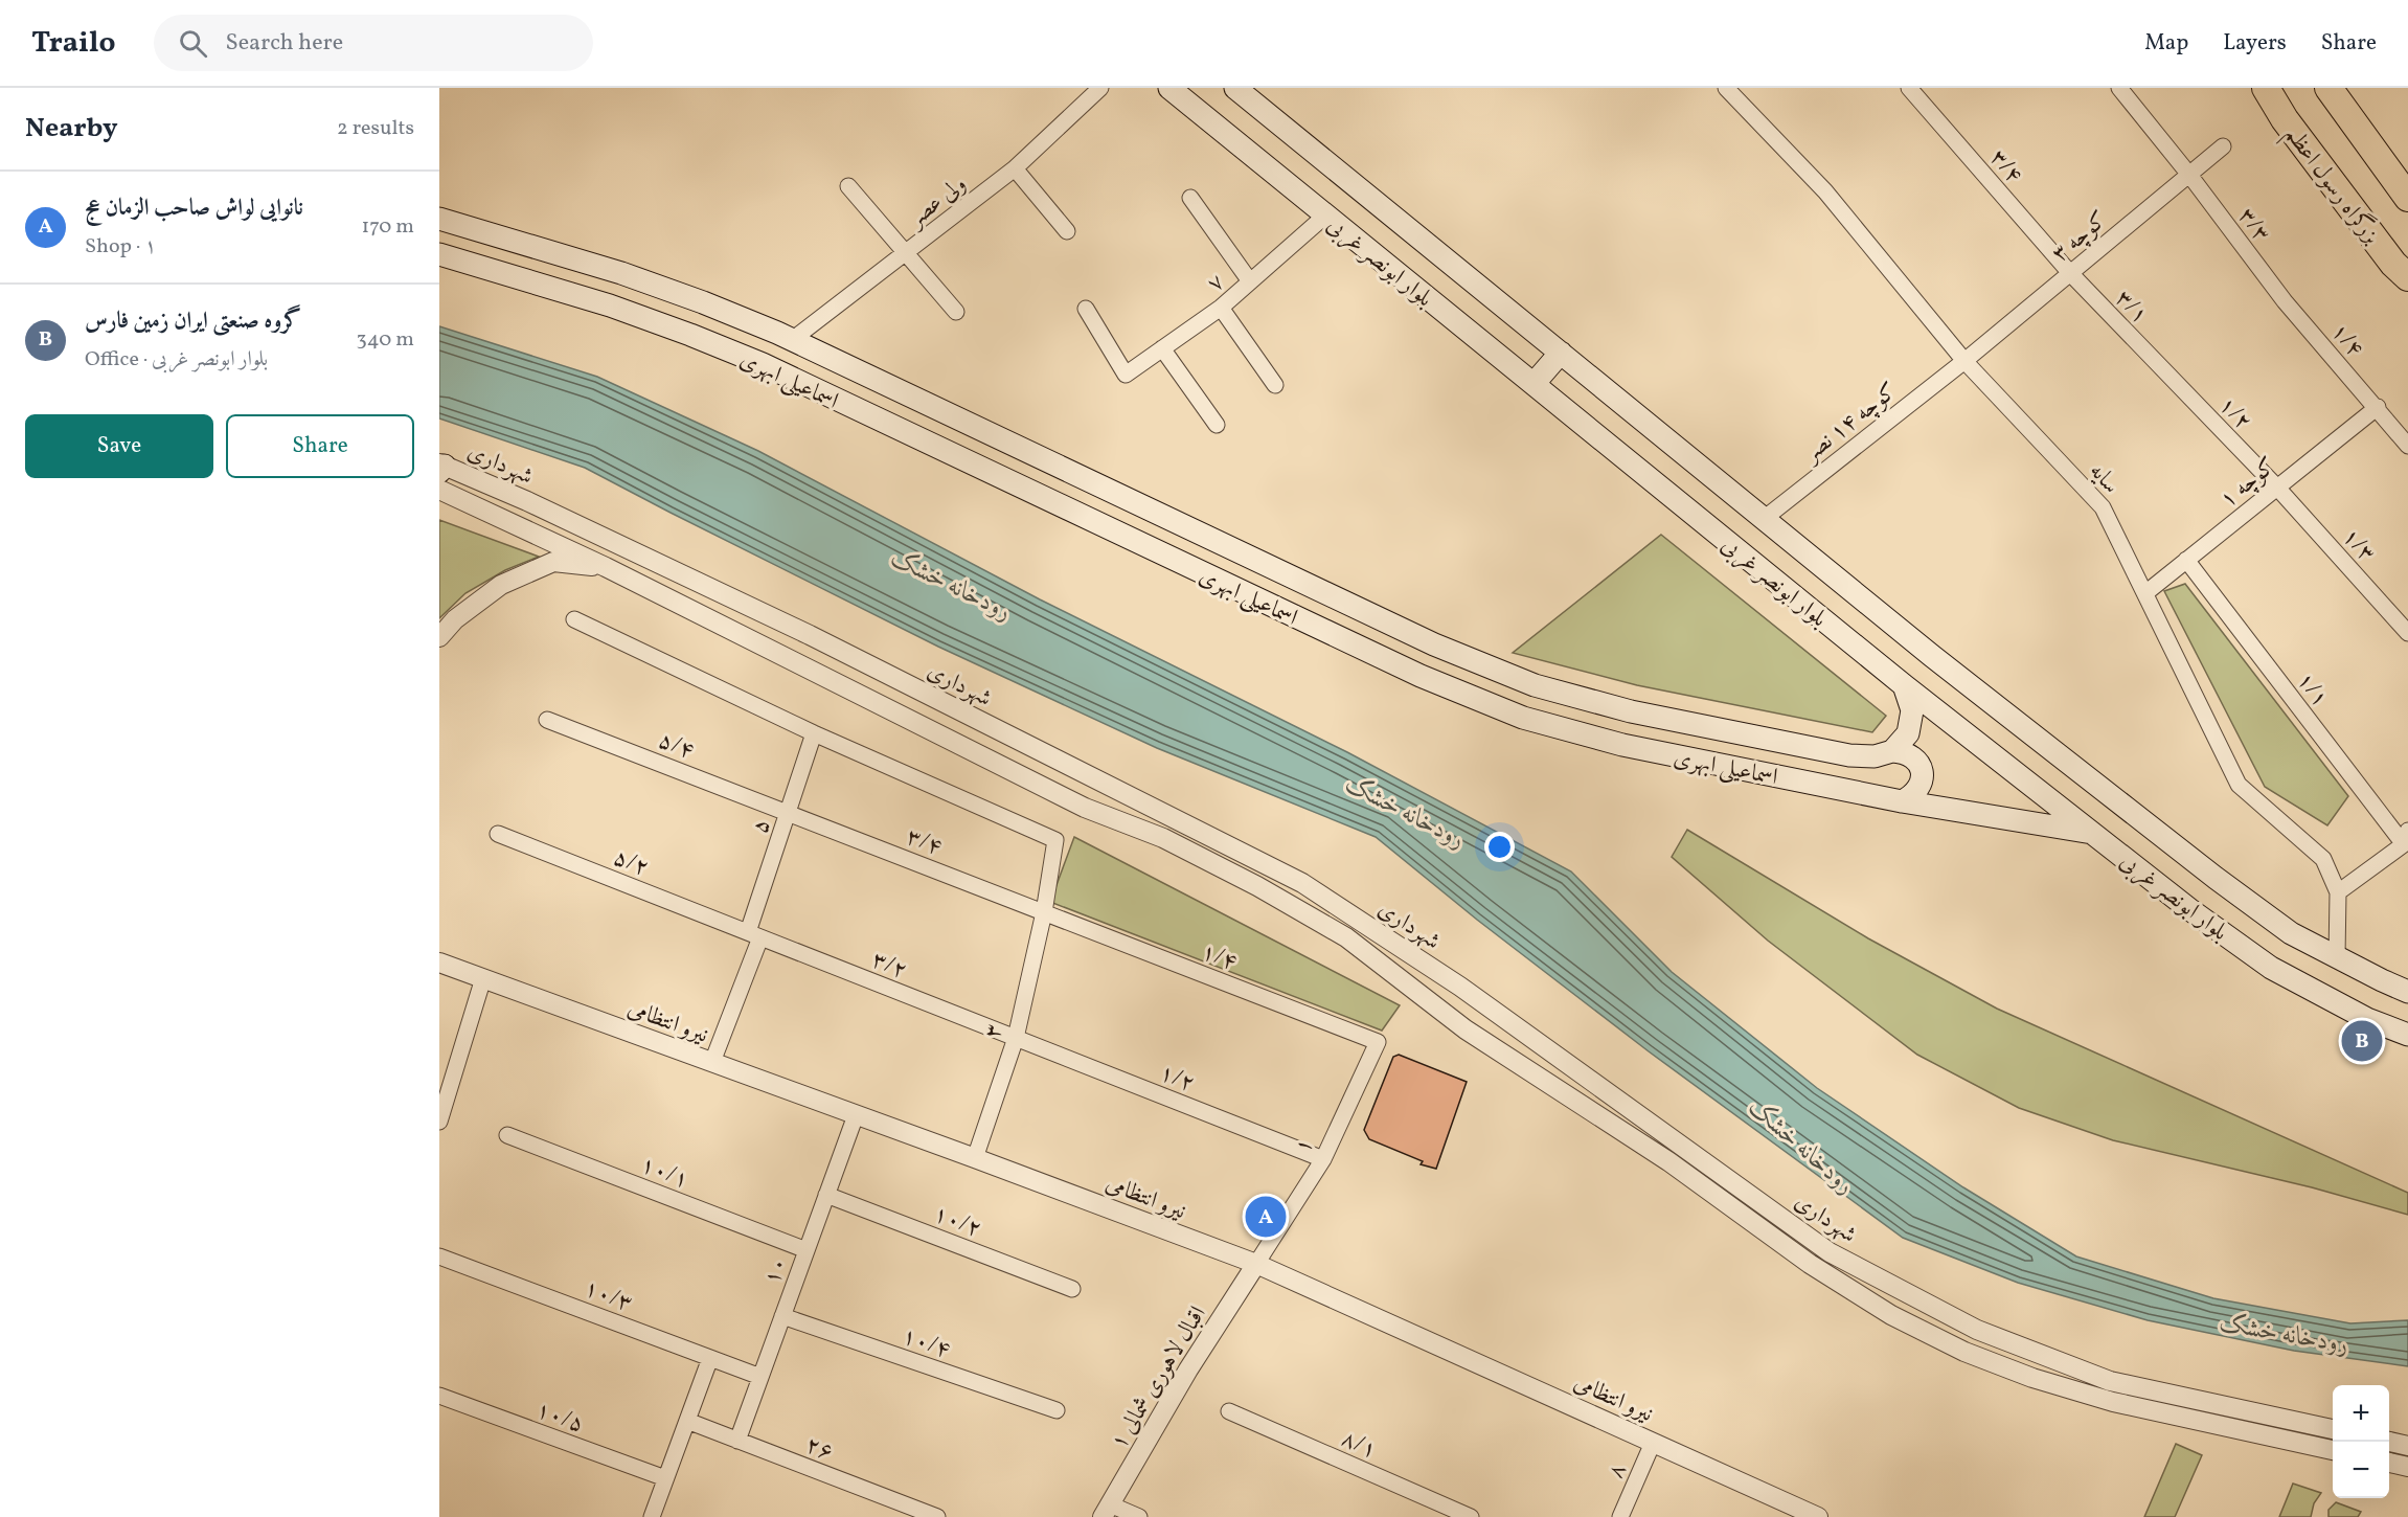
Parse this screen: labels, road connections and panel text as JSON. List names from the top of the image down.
{
  "streets": {
    "highway": ["بزرگراه رسول اعظم"],
    "main road": ["بلوار ابونصر غربی", "اسماعیلی ابهری"],
    "street": [
      "۳/۴",
      "ولی عصر",
      "۳/۳",
      "کوچه ۳",
      "۷",
      "۳/۱",
      "۱/۴",
      "۱/۲",
      "کوچه ۱۴ نصر",
      "شهرداری",
      "سایه",
      "کوچه ۱",
      "۱/۳",
      "۱/۱",
      "۵/۴",
      "۵",
      "۵/۲",
      "۳/۲",
      "نیرو انتظامی",
      "۳",
      "۱",
      "۱۰/۱",
      "۱۰/۲",
      "۱۰",
      "۱۰/۳",
      "۱۰/۴",
      "اقبال لاهوری شمالی ۱",
      "۱۰/۵",
      "۸/۱",
      "۲۶",
      "۸"
    ]
  },
  "crossings": [
    ["۳/۴", "کوچه ۳"],
    ["۳/۴", "۳/۱"],
    ["۳/۴", "۱/۴"],
    ["۳/۴", "۵/۴"],
    ["۳/۴", "۵"],
    ["۳/۴", "۳"],
    ["ولی عصر", "اسماعیلی ابهری"],
    ["۳/۳", "کوچه ۳"],
    ["۳/۳", "۱/۴"],
    ["کوچه ۳", "۳/۱"],
    ["کوچه ۳", "کوچه ۱۴ نصر"],
    ["کوچه ۳", "سایه"],
    ["بلوار ابونصر غربی", "۷"],
    ["بلوار ابونصر غربی", "اسماعیلی ابهری"],
    ["بلوار ابونصر غربی", "کوچه ۱۴ نصر"],
    ["بلوار ابونصر غربی", "سایه"],
    ["۳/۱", "۱/۲"],
    ["۱/۴", "کوچه ۱"],
    ["۱/۴", "۳"],
    ["۱/۴", "۱"],
    ["۱/۲", "کوچه ۱"],
    ["۱/۲", "۱/۳"],
    ["۱/۲", "۳/۲"],
    ["۱/۲", "۳"],
    ["۱/۲", "۱"],
    ["کوچه ۱۴ نصر", "سایه"],
    ["سایه", "کوچه ۱"],
    ["کوچه ۱", "۱/۳"],
    ["کوچه ۱", "۱/۱"],
    ["۵/۴", "۵"],
    ["۵", "۵/۲"],
    ["۵", "۳/۲"],
    ["۵", "نیرو انتظامی"],
    ["۵", "۳"],
    ["۵/۲", "۳/۲"],
    ["۳/۲", "۳"],
    ["نیرو انتظامی", "۳"],
    ["نیرو انتظامی", "۱"],
    ["نیرو انتظامی", "۱۰"],
    ["نیرو انتظامی", "اقبال لاهوری شمالی ۱"],
    ["نیرو انتظامی", "۸"],
    ["۱", "اقبال لاهوری شمالی ۱"],
    ["۱۰/۱", "۱۰"],
    ["۱۰/۲", "۱۰"],
    ["۱۰", "۱۰/۳"],
    ["۱۰", "۱۰/۴"],
    ["۱۰", "۲۶"]
  ],
  "water": ["رودخانه خشک"],
  "page": {
    "header": "Trailo",
    "search": "Search here",
    "nav": ["Map", "Layers", "Share"],
    "heading": ["Nearby", "2 results"],
    "list": [
      {
        "mark": "A",
        "name": "نانوایی لواش صاحب الزمان عج",
        "note": "Shop · ۱",
        "value": "170 m"
      },
      {
        "mark": "B",
        "name": "گروه صنعتی ایران زمین فارس",
        "note": "Office · بلوار ابونصر غربی",
        "value": "340 m"
      }
    ],
    "buttons": ["Save", "Share"],
    "pins": ["B", "A"],
    "map_buttons": ["+", "−"]
  }
}
